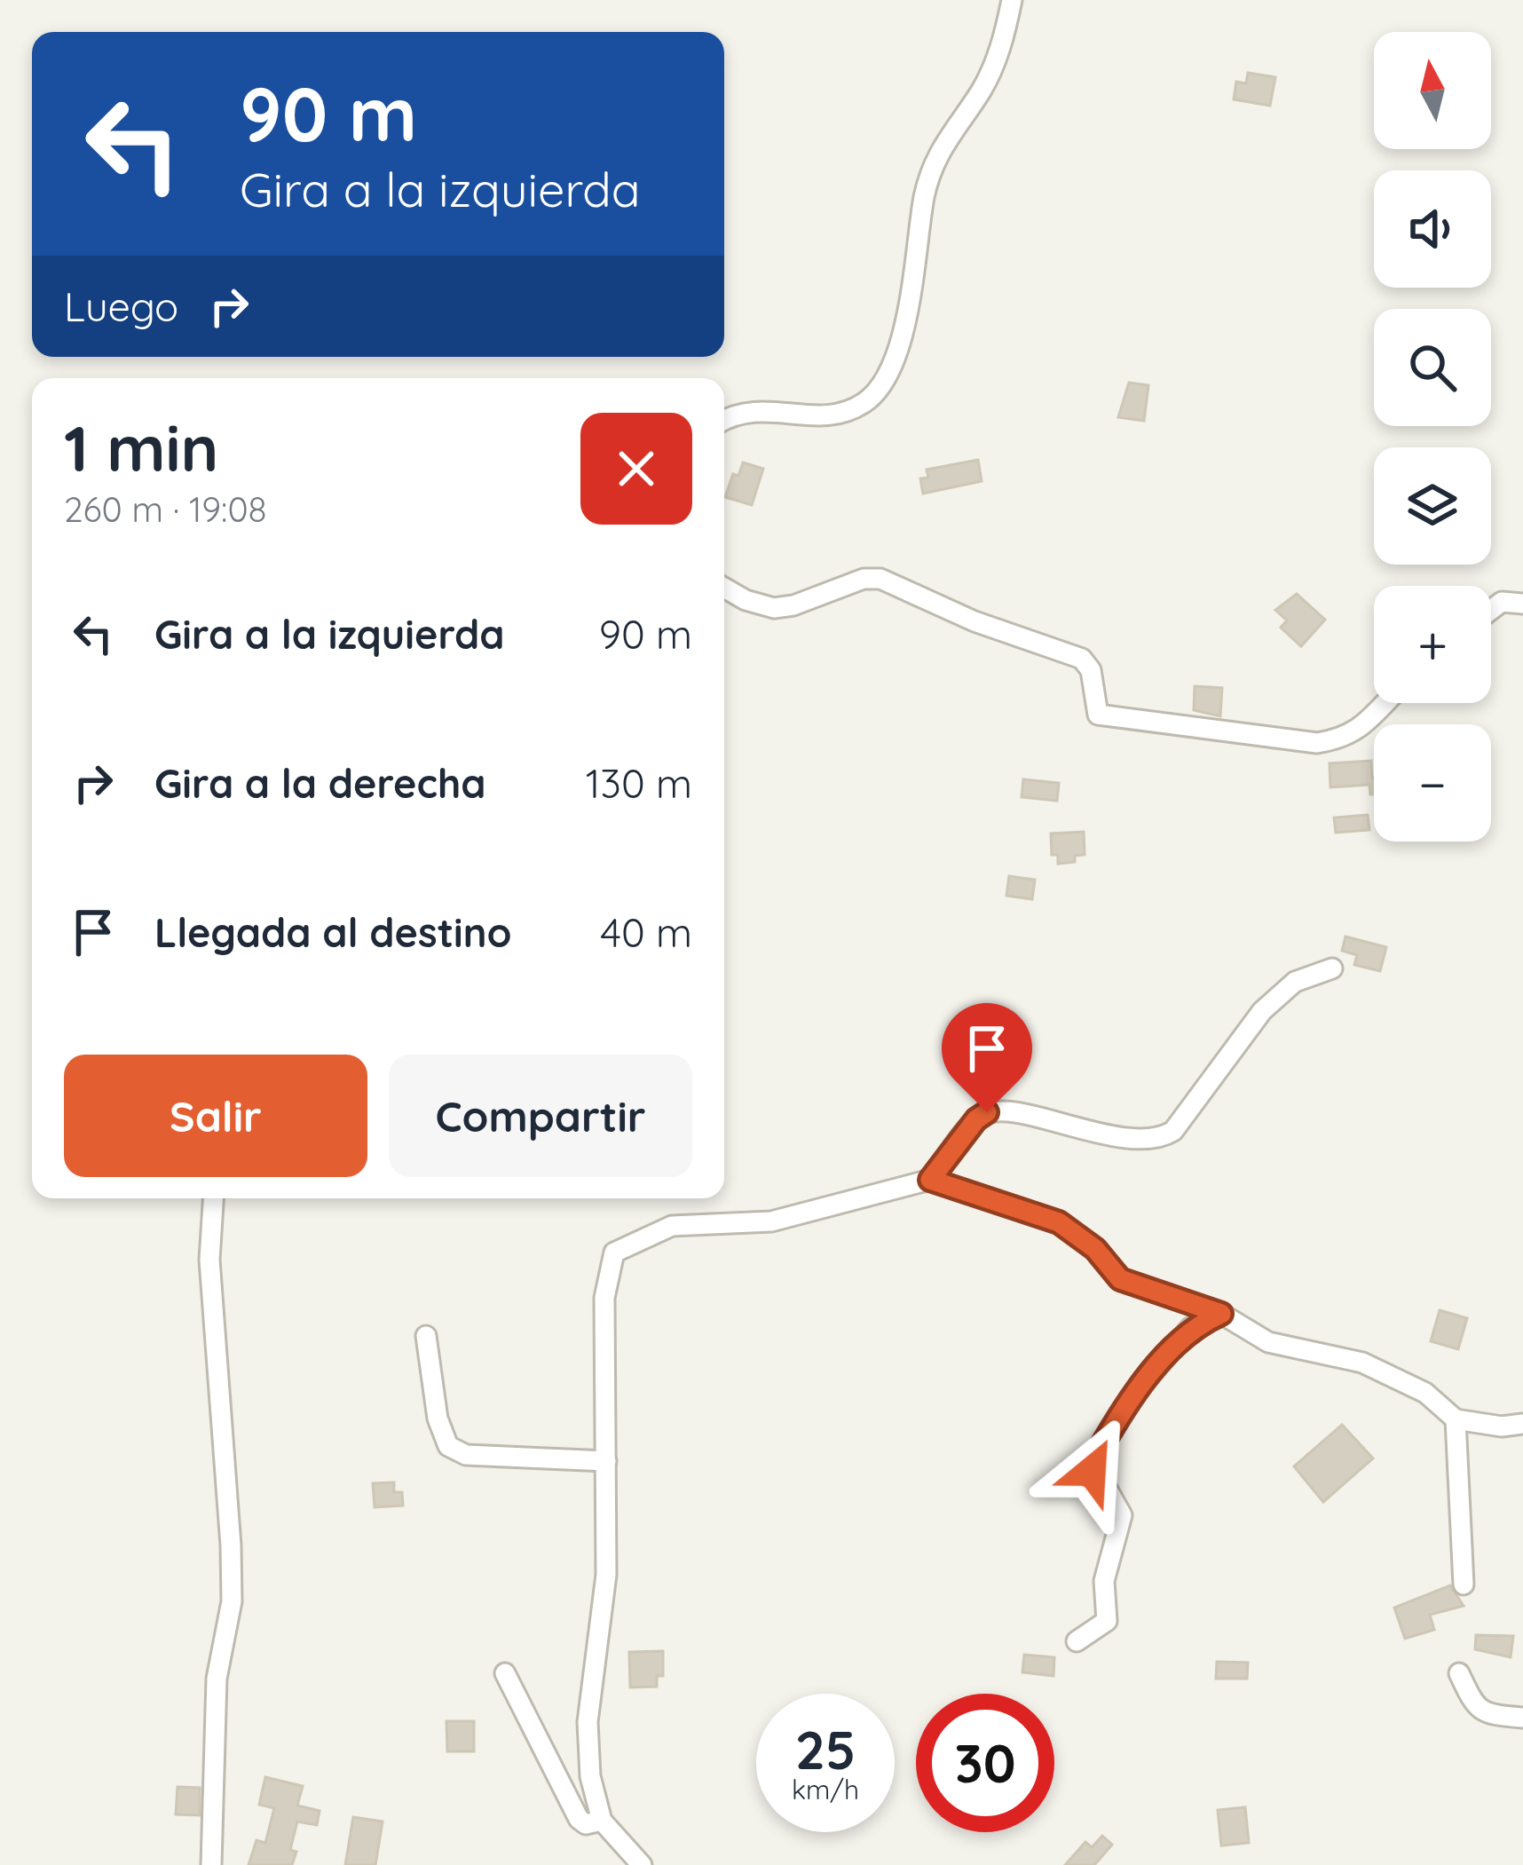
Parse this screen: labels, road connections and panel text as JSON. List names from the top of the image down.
{
  "north": "top",
  "page": {
    "map_buttons": ["+", "−"],
    "turn": ["90 m", "Gira a la izquierda"],
    "then": "Luego",
    "heading": ["1 min", "260 m · 19:08"],
    "list": [
      {
        "name": "Gira a la izquierda",
        "value": "90 m"
      },
      {
        "name": "Gira a la derecha",
        "value": "130 m"
      },
      {
        "name": "Llegada al destino",
        "value": "40 m"
      }
    ],
    "buttons": ["Salir", "Compartir"],
    "speed": "25 km/h",
    "limit": "30"
  }
}
